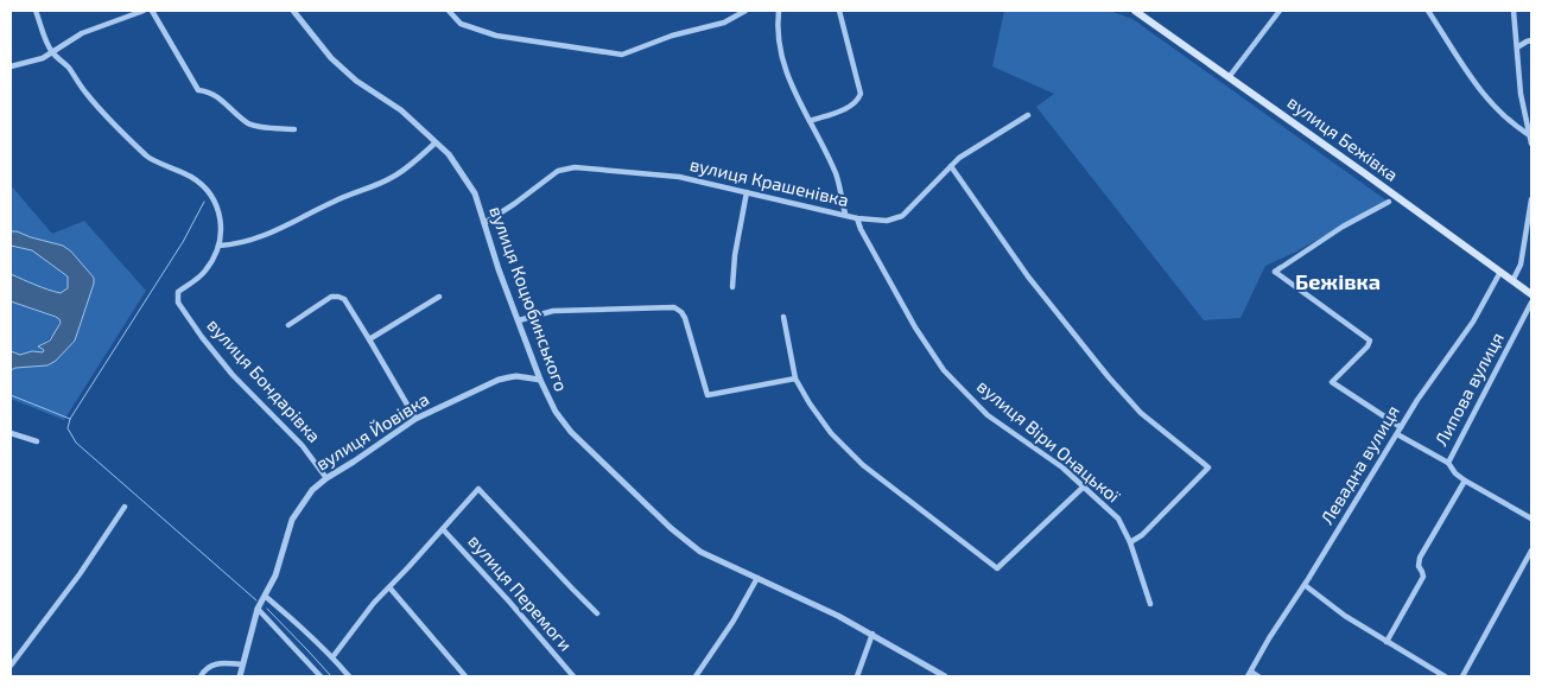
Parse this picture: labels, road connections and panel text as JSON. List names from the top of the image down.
{
  "streets": {
    "main road": ["вулиця Бежівка"],
    "street": [
      "вулиця Крашенівка",
      "вулиця Коцюбинського",
      "вулиця Бондарівка",
      "Липова вулиця",
      "вулиця Йовівка",
      "вулиця Віри Онацької",
      "Левадна вулиця",
      "вулиця Перемоги"
    ]
  },
  "crossings": [
    ["вулиця Бежівка", "Левадна вулиця"],
    ["вулиця Крашенівка", "вулиця Коцюбинського"],
    ["вулиця Крашенівка", "вулиця Віри Онацької"],
    ["вулиця Коцюбинського", "вулиця Йовівка"],
    ["вулиця Бондарівка", "вулиця Йовівка"]
  ],
  "districts": ["Бежівка"]
}
